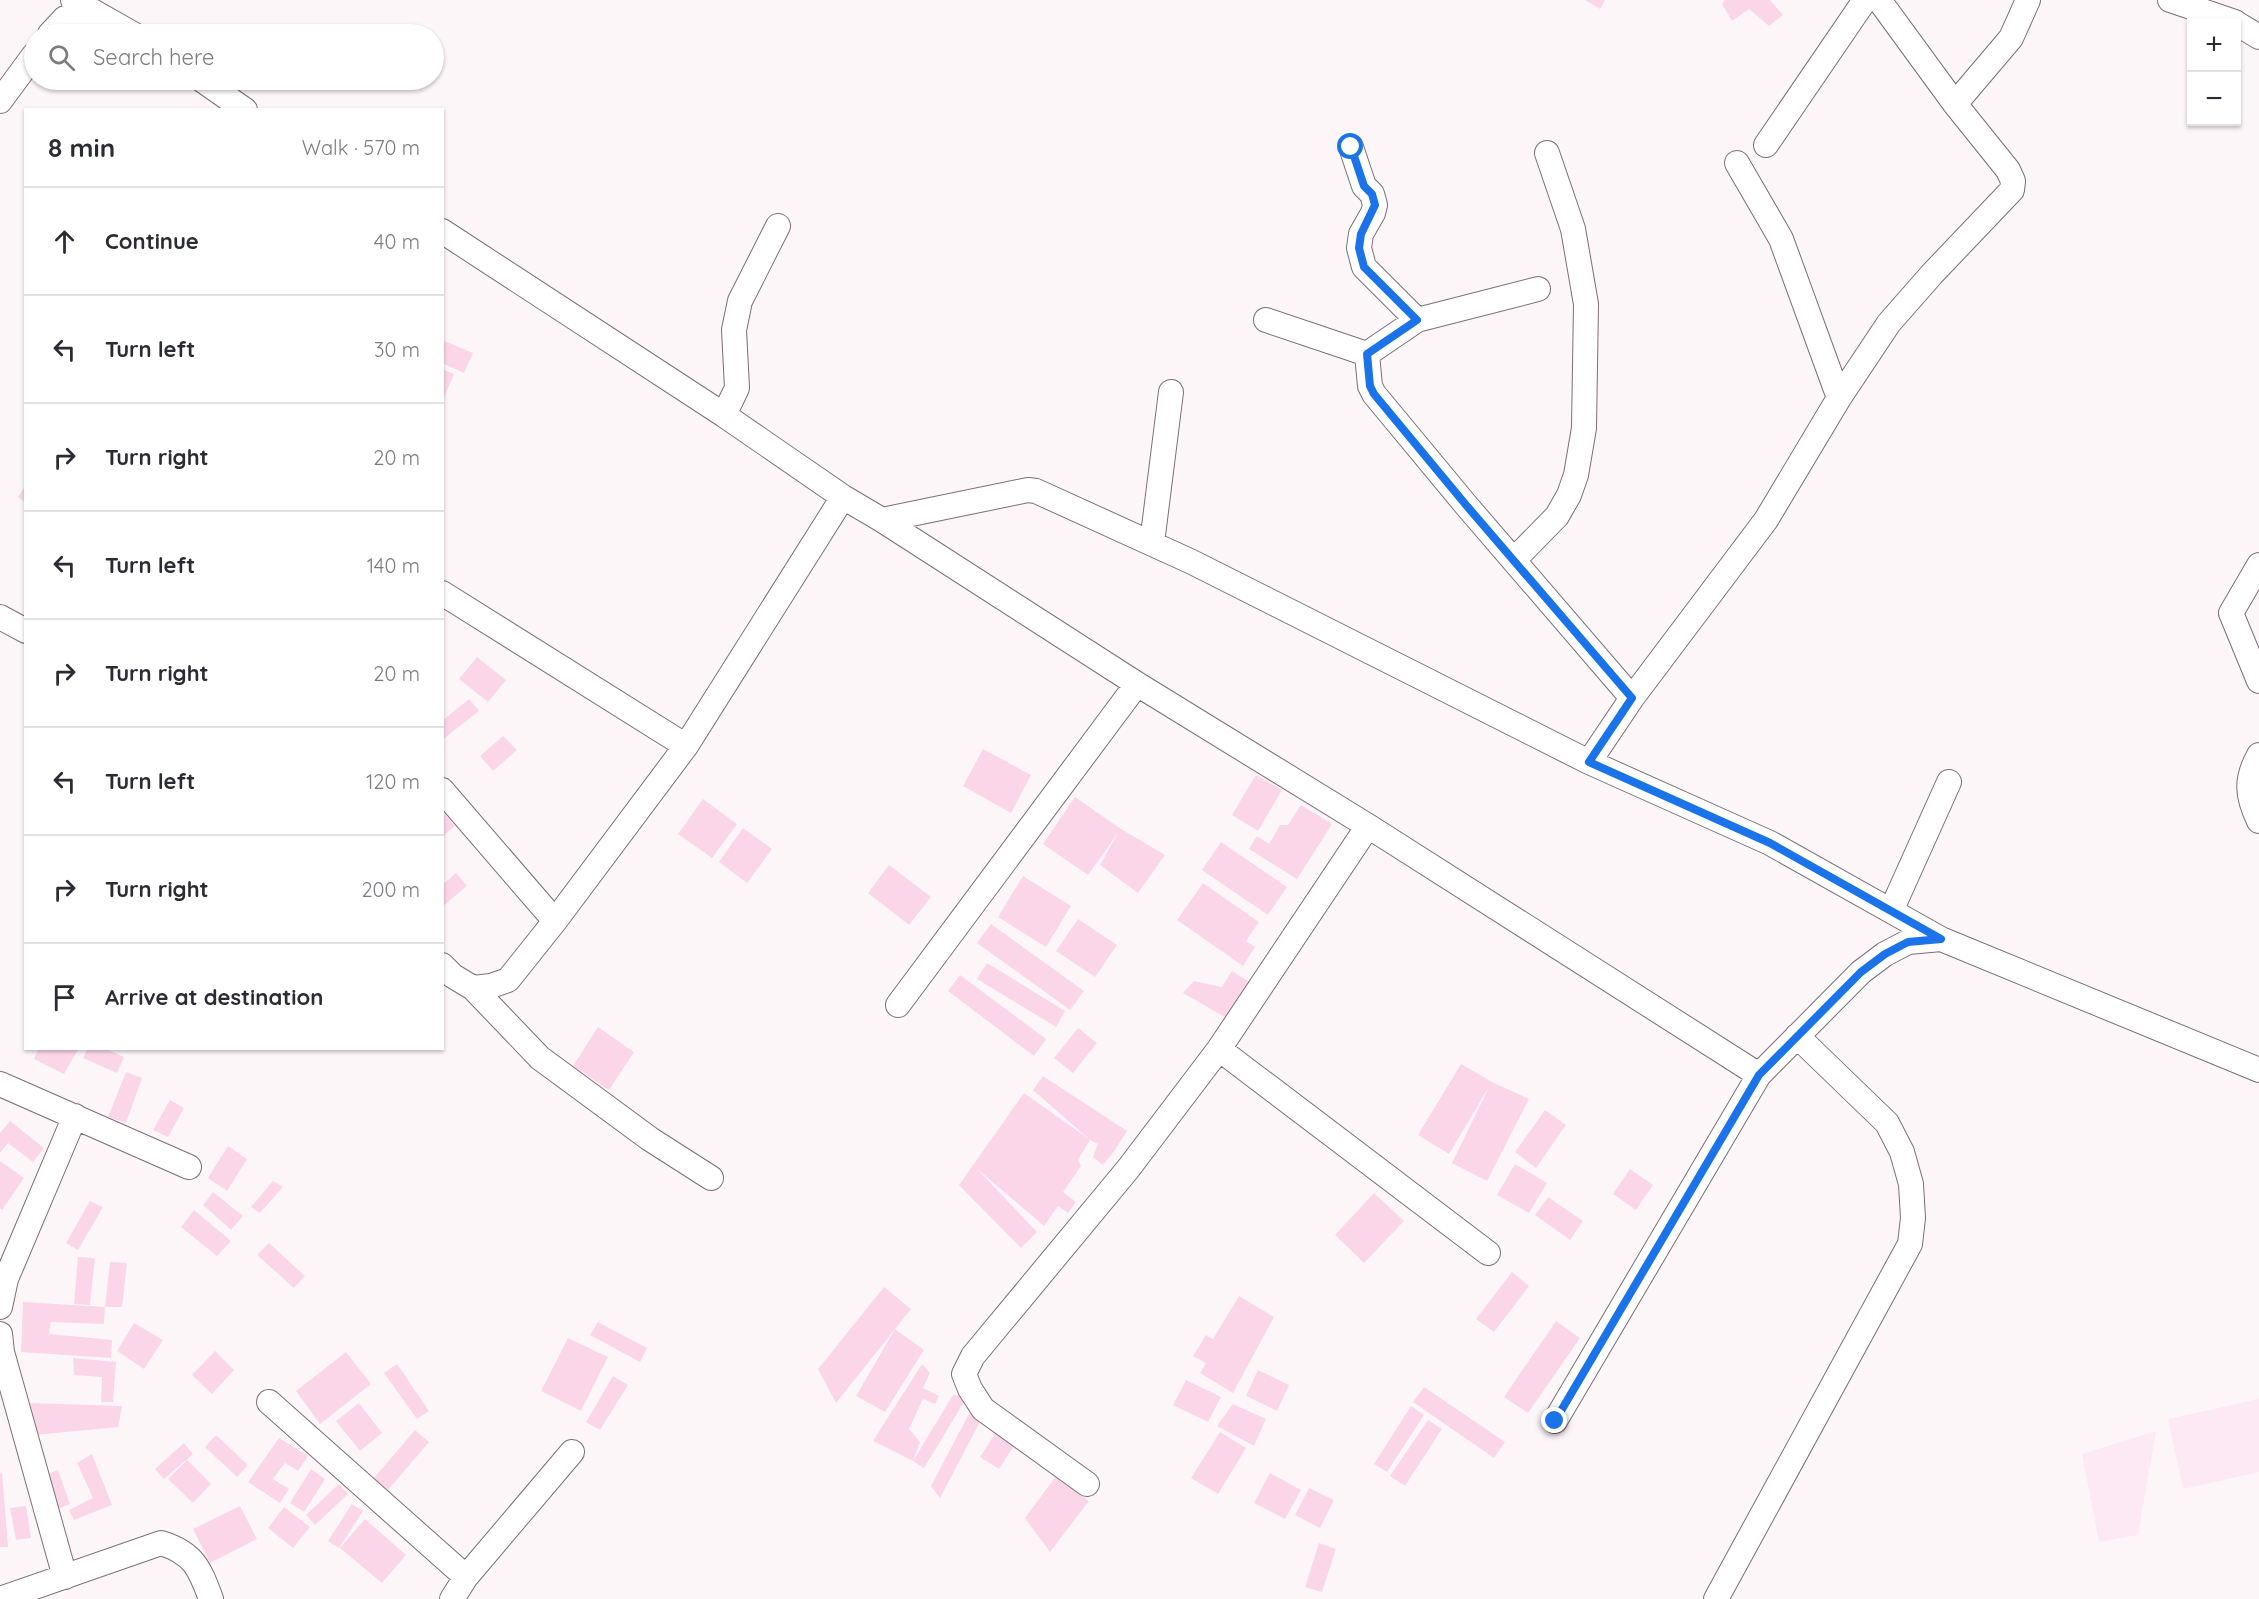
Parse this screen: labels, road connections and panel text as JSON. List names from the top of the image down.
{
  "page": {
    "map_buttons": ["+", "−"],
    "search": "Search here",
    "heading": ["8 min", "Walk · 570 m"],
    "list": [
      ["Continue", "40 m"],
      ["Turn left", "30 m"],
      ["Turn right", "20 m"],
      ["Turn left", "140 m"],
      ["Turn right", "20 m"],
      ["Turn left", "120 m"],
      ["Turn right", "200 m"],
      "Arrive at destination"
    ]
  }
}
